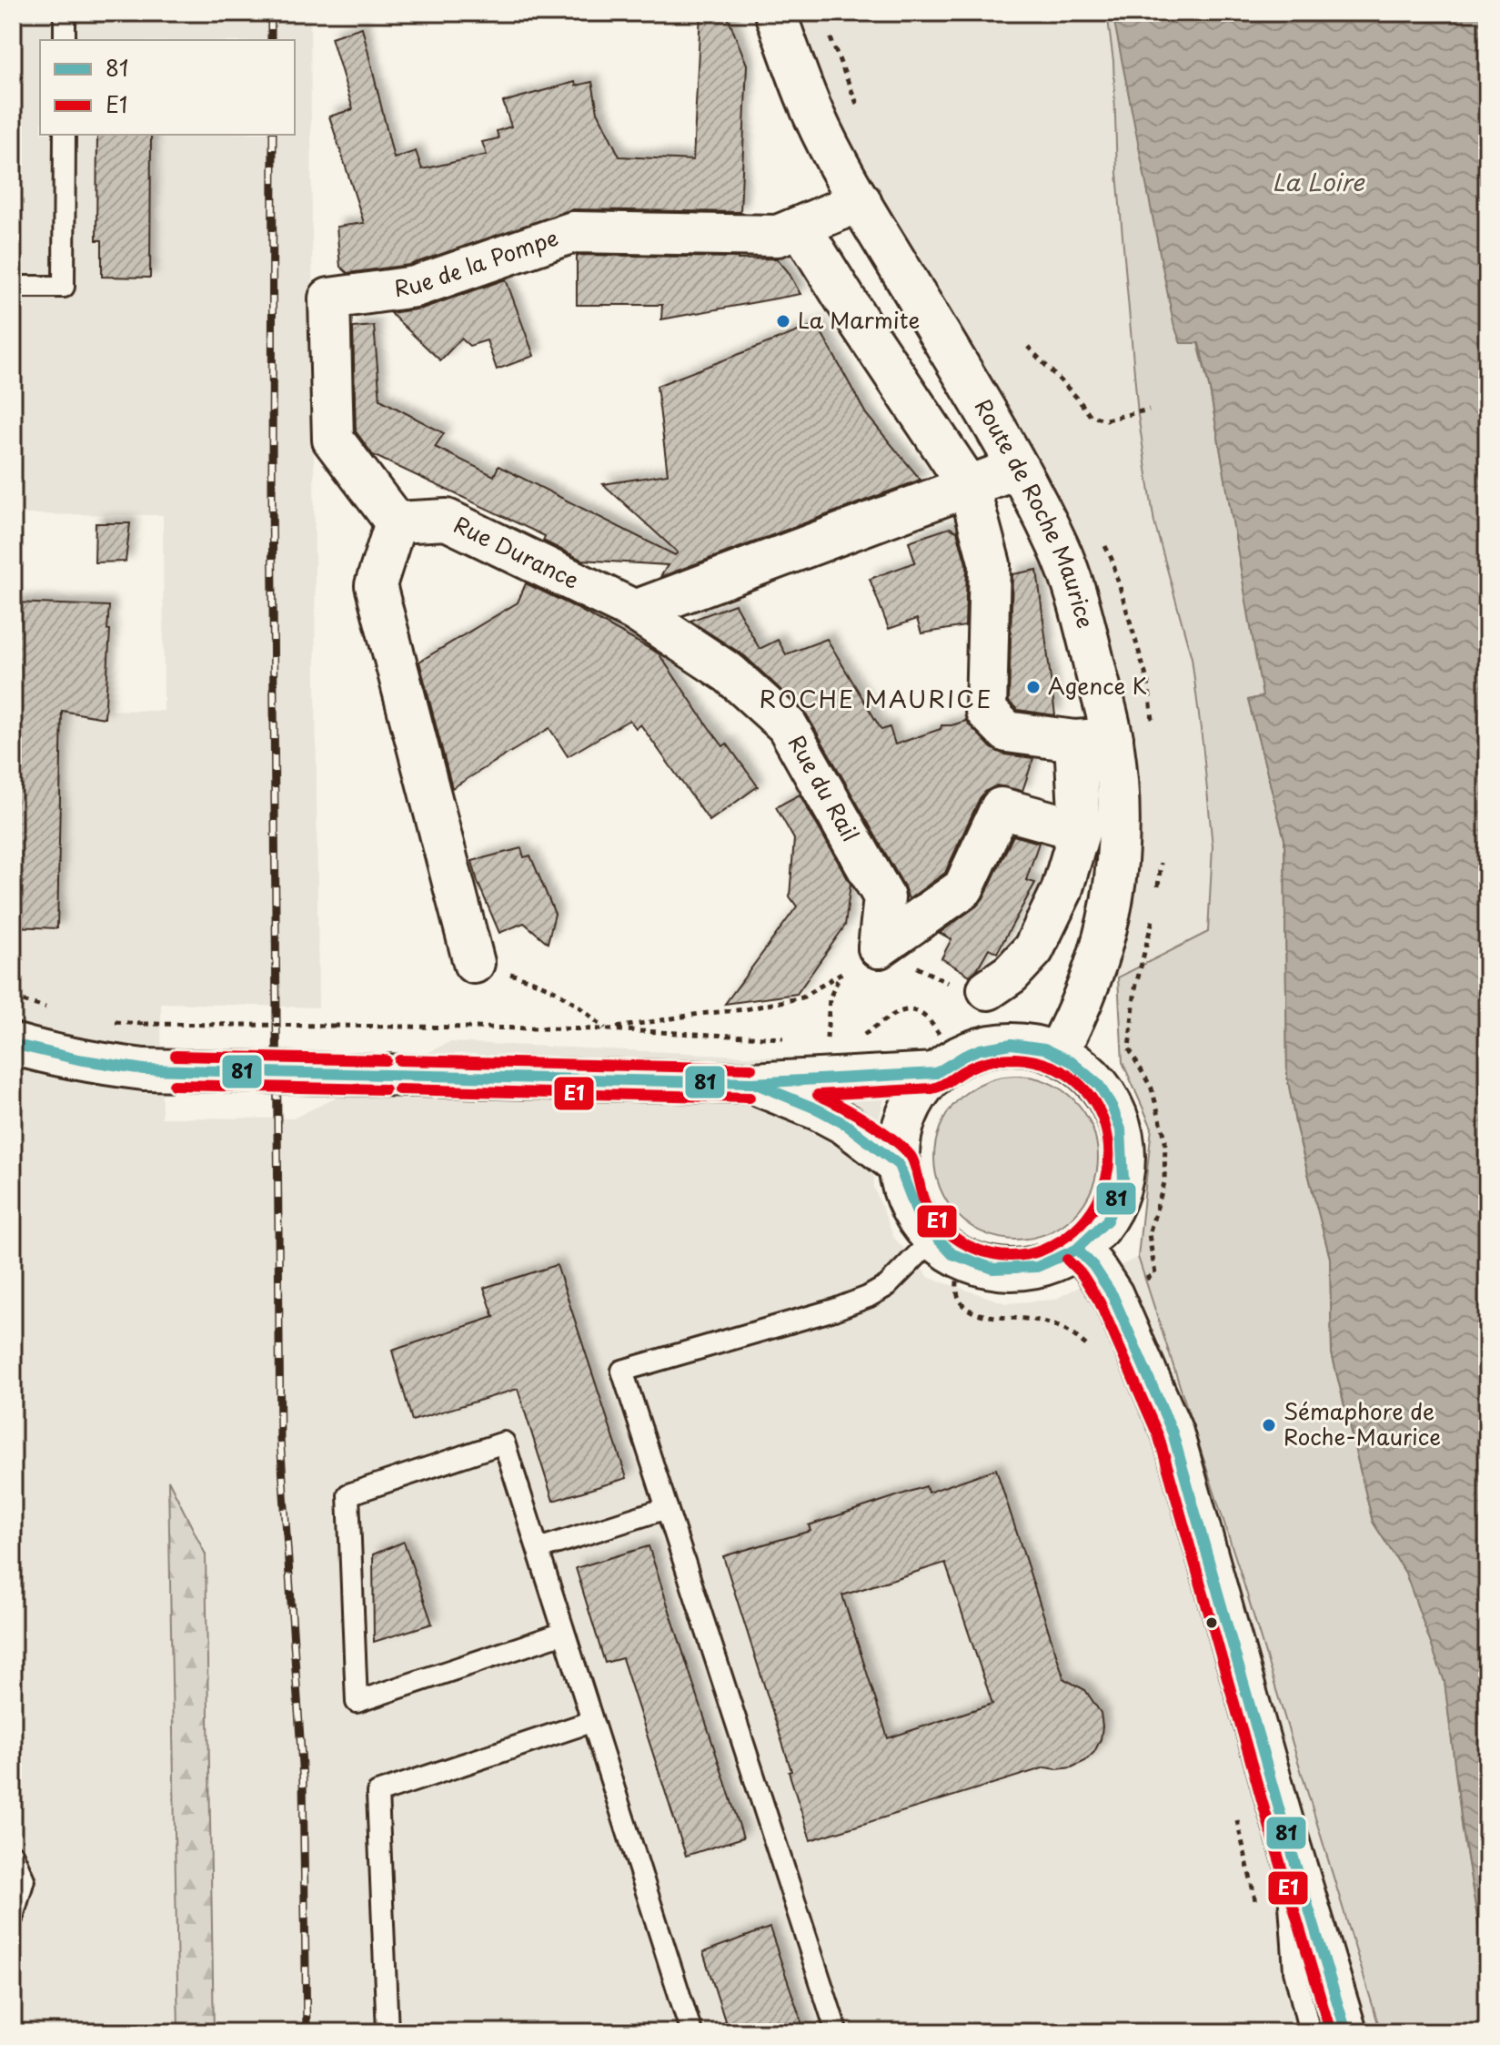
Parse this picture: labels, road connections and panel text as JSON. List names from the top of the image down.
{
  "streets": {
    "street": [
      "Rue de la Pompe",
      "Route de Roche Maurice",
      "Rue Durance",
      "Rue du Rail"
    ]
  },
  "crossings": [
    ["Rue de la Pompe", "Route de Roche Maurice"],
    ["Rue de la Pompe", "Rue Durance"],
    ["Rue Durance", "Rue du Rail"]
  ],
  "districts": ["ROCHE MAURICE"],
  "water": ["La Loire"],
  "places": ["La Marmite", "Agence K", "Sémaphore de Roche-Maurice"],
  "lines": ["transit line 81", "transit line E1"],
  "legend": ["81", "E1"]
}
